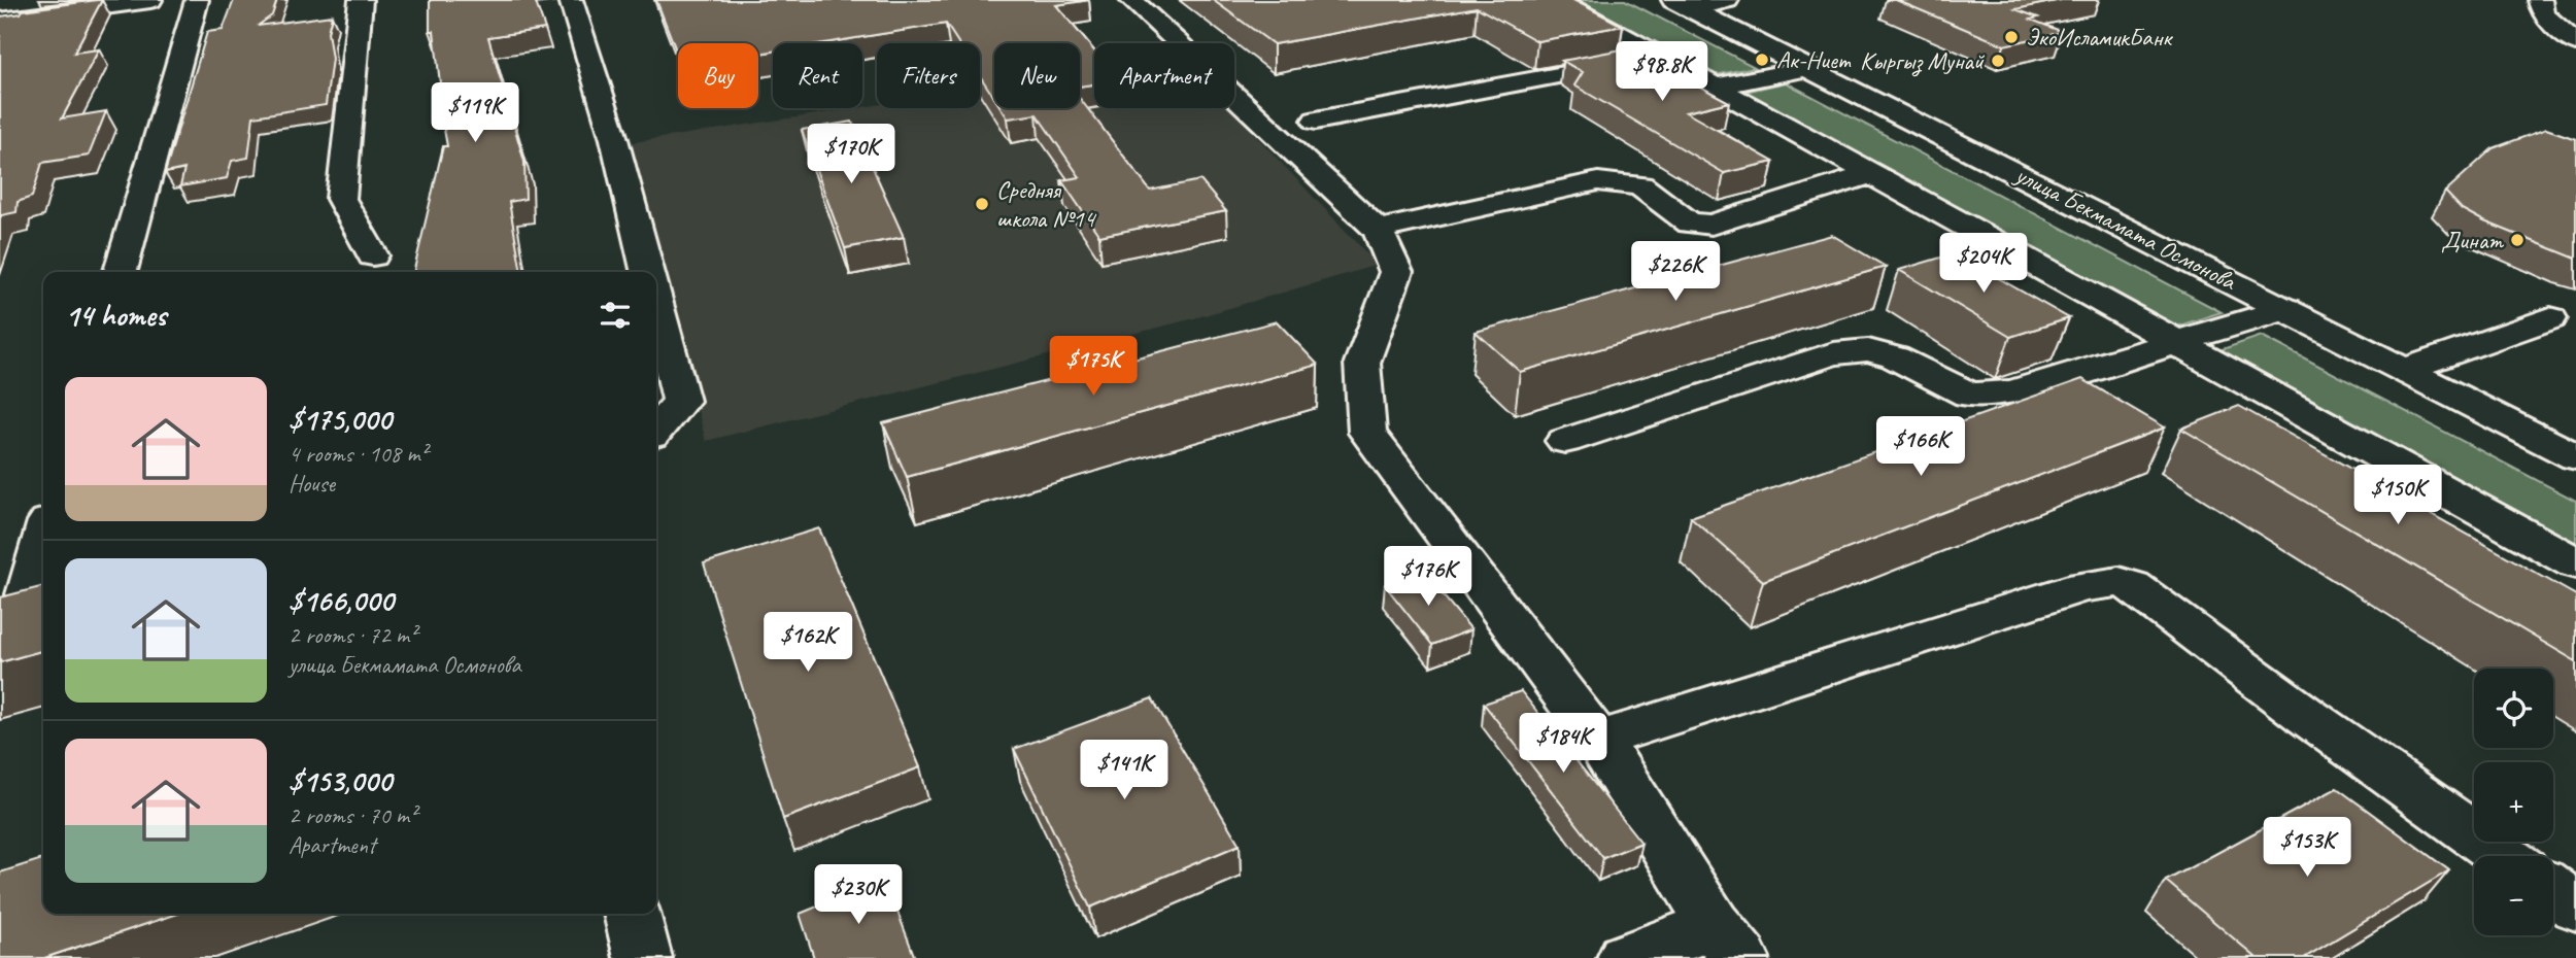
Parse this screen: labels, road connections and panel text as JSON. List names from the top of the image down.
{
  "streets": {
    "main road": ["улица Бекмамата Осмонова"]
  },
  "places": [
    "ЭкоИсламикБанк",
    "Ак-Ниет",
    "Кыргыз Мунай",
    "Средняя школа №14",
    "Динат"
  ],
  "page": {
    "price": [
      "$98.8K",
      "$119K",
      "$170K",
      "$204K",
      "$226K",
      "$175K",
      "$166K",
      "$150K",
      "$176K",
      "$162K",
      "$184K",
      "$141K",
      "$153K",
      "$230K"
    ],
    "chip": [
      "Buy",
      "Rent",
      "Filters",
      "New",
      "Apartment"
    ],
    "heading": "14 homes",
    "list": [
      {
        "name": "$175,000",
        "note": "4 rooms · 108 m² · House"
      },
      {
        "name": "$166,000",
        "note": "2 rooms · 72 m² · улица Бекмамата Осмонова"
      },
      {
        "name": "$153,000",
        "note": "2 rooms · 70 m² · Apartment"
      }
    ],
    "map_buttons": ["+", "−"]
  }
}
